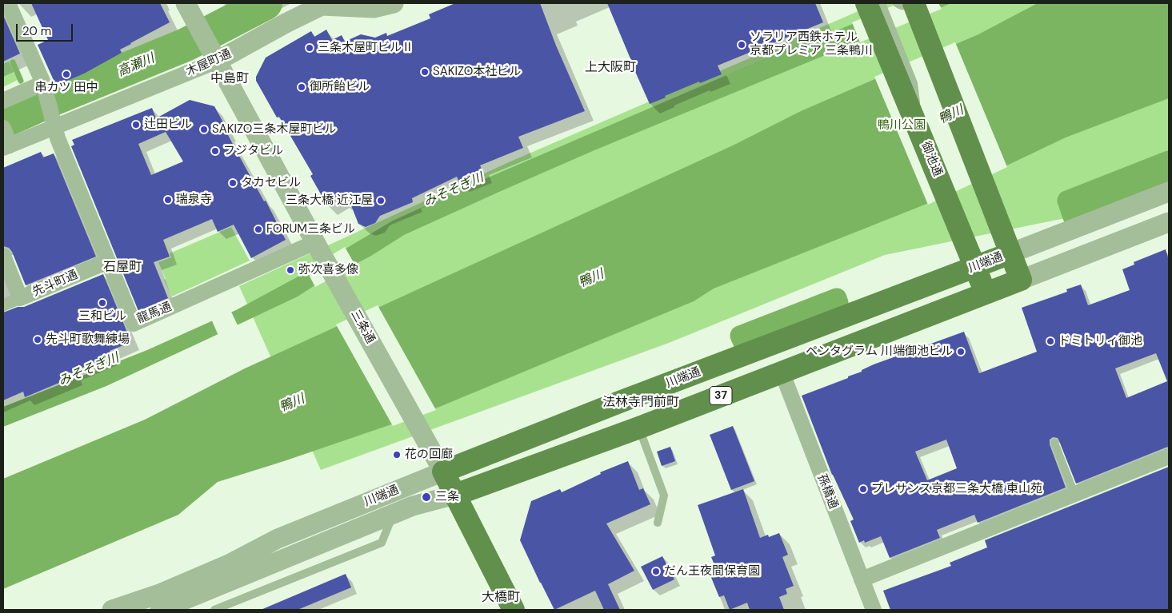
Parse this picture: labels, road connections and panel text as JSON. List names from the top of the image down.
{
  "streets": {
    "main road": [
      "御池通",
      "川端通",
      "三条通",
      "37"
    ],
    "street": [
      "木屋町通",
      "先斗町通",
      "龍馬通",
      "孫橋通"
    ]
  },
  "crossings": [
    ["木屋町通", "龍馬通"],
    ["木屋町通", "三条通"],
    ["御池通", "川端通"],
    ["川端通", "三条通"],
    ["川端通", "孫橋通"],
    ["先斗町通", "龍馬通"],
    ["龍馬通", "三条通"]
  ],
  "districts": [
    "上大阪町",
    "中島町",
    "石屋町",
    "法林寺門前町",
    "大橋町"
  ],
  "water": ["高瀬川", "鴨川", "みそそぎ川"],
  "parks": ["鴨川公園"],
  "places": [
    "ソラリア西鉄ホテル 京都プレミア 三条鴨川",
    "三条木屋町ビルⅡ",
    "SAKIZO本社ビル",
    "串カツ 田中",
    "御所飴ビル",
    "辻田ビル",
    "SAKIZO三条木屋町ビル",
    "フジタビル",
    "タカセビル",
    "瑞泉寺",
    "三条大橋 近江屋",
    "FORUM三条ビル",
    "弥次喜多像",
    "三和ビル",
    "先斗町歌舞練場",
    "ドミトリィ御池",
    "ペンタグラム 川端御池ビル",
    "花の回廊",
    "プレサンス京都三条大橋 東山苑",
    "三条",
    "だん王夜間保育園"
  ],
  "scale_bar": "20 m"
}
